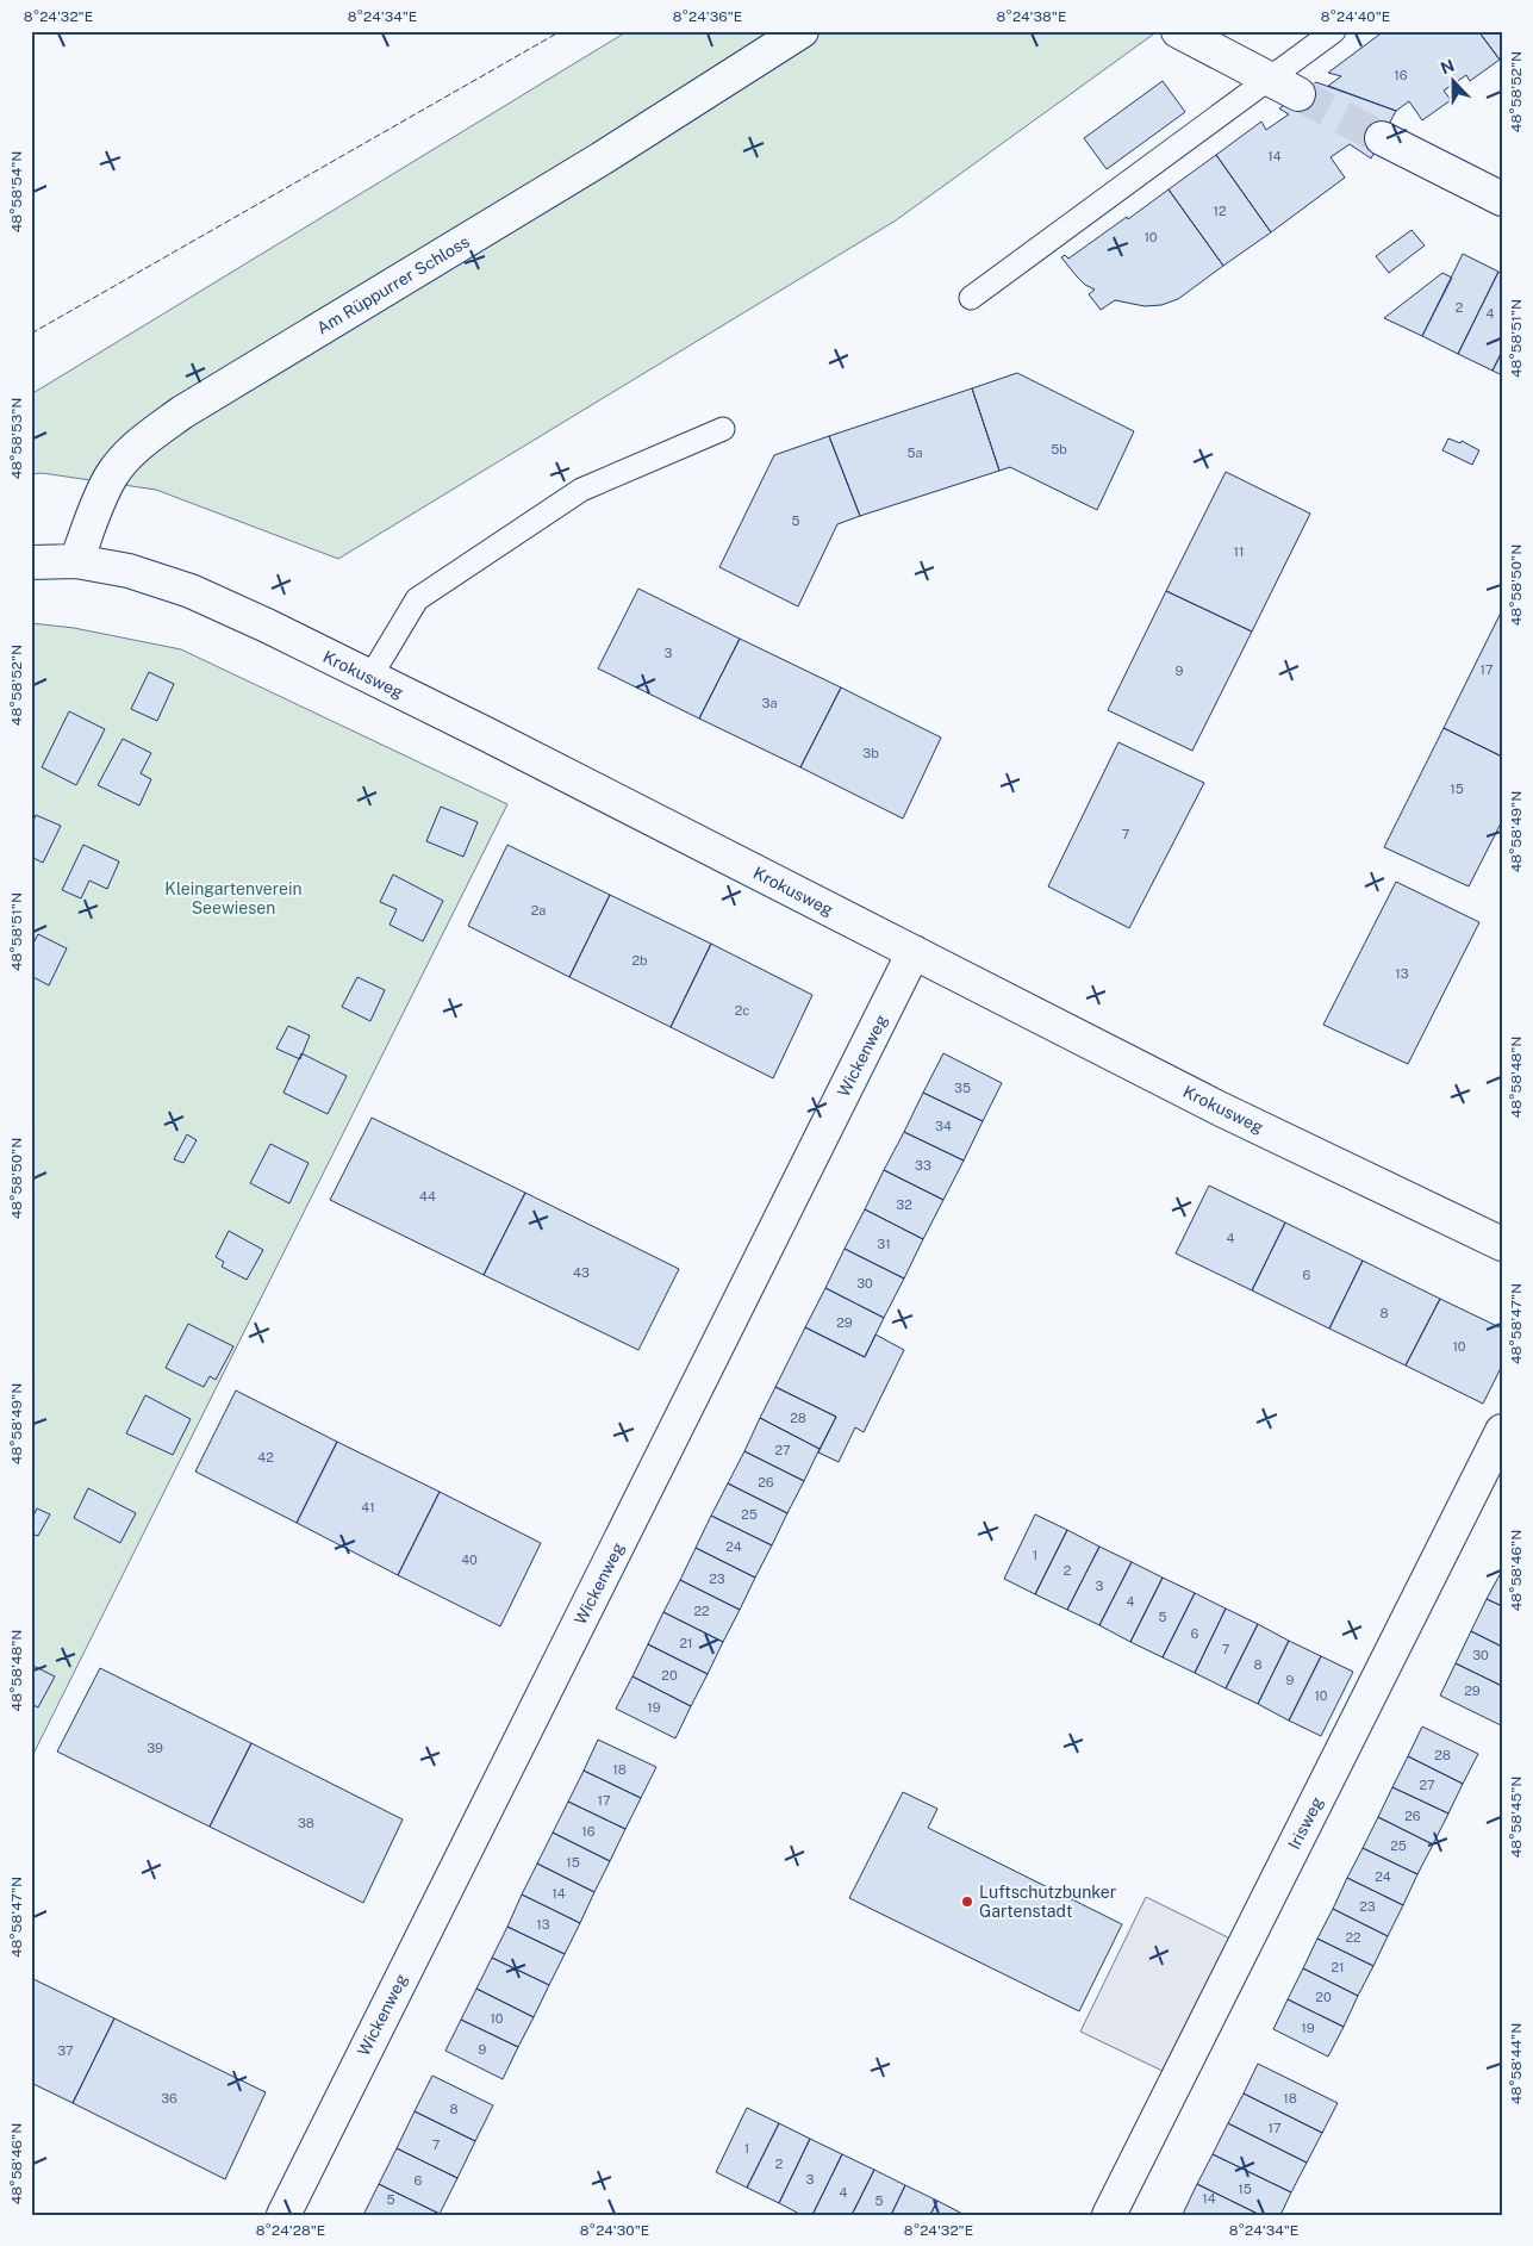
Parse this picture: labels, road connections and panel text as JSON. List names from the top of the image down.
{
  "streets": {
    "street": [
      "Am Rüppurrer Schloss",
      "Krokusweg",
      "Wickenweg",
      "Irisweg"
    ]
  },
  "crossings": [
    ["Am Rüppurrer Schloss", "Krokusweg"],
    ["Krokusweg", "Wickenweg"]
  ],
  "parks": ["Kleingartenverein Seewiesen"],
  "places": ["Luftschutzbunker Gartenstadt"],
  "house_numbers": [
    "16",
    "14",
    "12",
    "10",
    "2",
    "4",
    "5b",
    "5a",
    "5",
    "11",
    "3",
    "17",
    "9",
    "3a",
    "3b",
    "15",
    "7",
    "2a",
    "2b",
    "13",
    "2c",
    "35",
    "34",
    "33",
    "44",
    "32",
    "4",
    "31",
    "43",
    "6",
    "30",
    "8",
    "29",
    "10",
    "28",
    "27",
    "42",
    "26",
    "41",
    "25",
    "24",
    "1",
    "40",
    "2",
    "23",
    "3",
    "4",
    "22",
    "5",
    "6",
    "21",
    "7",
    "30",
    "8",
    "20",
    "9",
    "29",
    "10",
    "19",
    "39",
    "28",
    "18",
    "27",
    "17",
    "26",
    "38",
    "16",
    "25",
    "15",
    "24",
    "14",
    "23",
    "13",
    "22",
    "21",
    "20",
    "10",
    "19",
    "9",
    "37",
    "36",
    "18",
    "8",
    "17",
    "7",
    "1",
    "2",
    "3",
    "6",
    "15",
    "4",
    "14",
    "5",
    "5"
  ],
  "north": "top",
  "coordinates": [
    "8°24'32\"E",
    "8°24'34\"E",
    "8°24'36\"E",
    "8°24'38\"E",
    "8°24'40\"E",
    "48°58'52\"N",
    "48°58'54\"N",
    "48°58'51\"N",
    "48°58'53\"N",
    "48°58'50\"N",
    "48°58'49\"N",
    "48°58'48\"N",
    "48°58'47\"N",
    "48°58'46\"N",
    "48°58'45\"N",
    "48°58'44\"N",
    "8°24'28\"E",
    "8°24'30\"E"
  ]
}
